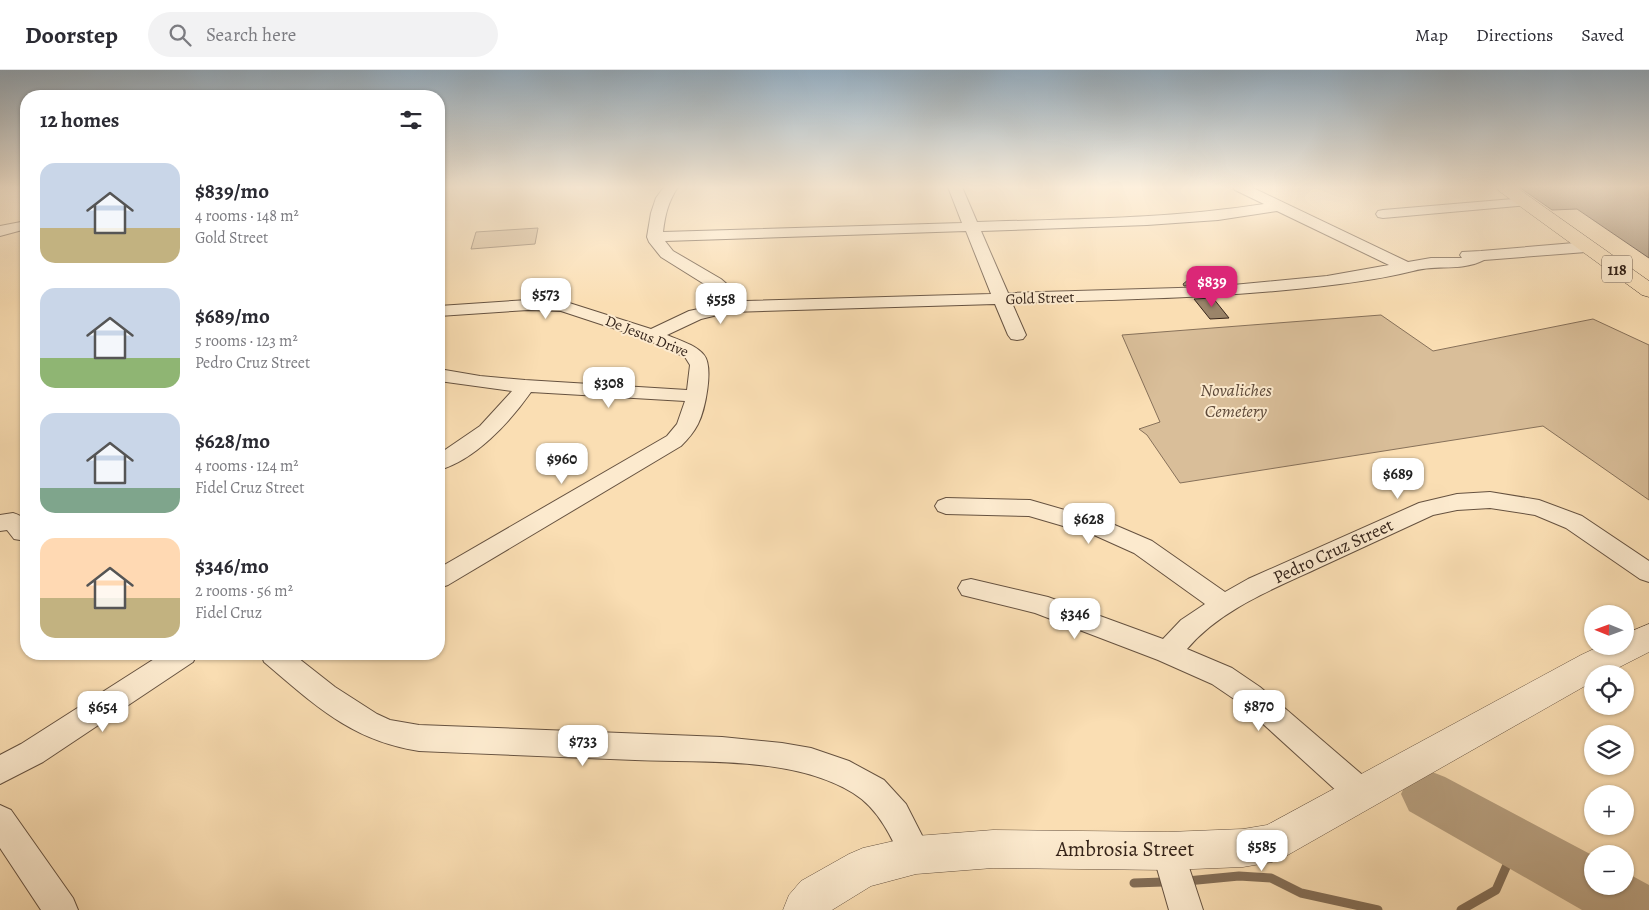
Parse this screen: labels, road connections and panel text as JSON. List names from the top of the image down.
{
  "streets": {
    "main road": ["118"],
    "street": [
      "Gold Street",
      "De Jesus Drive",
      "Pedro Cruz Street",
      "Ambrosia Street"
    ]
  },
  "crossings": [
    ["118", "Gold Street"],
    ["Gold Street", "De Jesus Drive"]
  ],
  "parks": ["Novaliches Cemetery"],
  "north": "left",
  "page": {
    "header": "Doorstep",
    "search": "Search here",
    "nav": ["Map", "Directions", "Saved"],
    "heading": "12 homes",
    "list": [
      {
        "name": "$839/mo",
        "note": "4 rooms · 148 m² · Gold Street"
      },
      {
        "name": "$689/mo",
        "note": "5 rooms · 123 m² · Pedro Cruz Street"
      },
      {
        "name": "$628/mo",
        "note": "4 rooms · 124 m² · Fidel Cruz Street"
      },
      {
        "name": "$346/mo",
        "note": "2 rooms · 56 m² · Fidel Cruz"
      }
    ],
    "price": [
      "$839",
      "$573",
      "$558",
      "$308",
      "$960",
      "$689",
      "$628",
      "$346",
      "$870",
      "$654",
      "$733",
      "$585"
    ],
    "map_buttons": ["+", "−"]
  }
}
